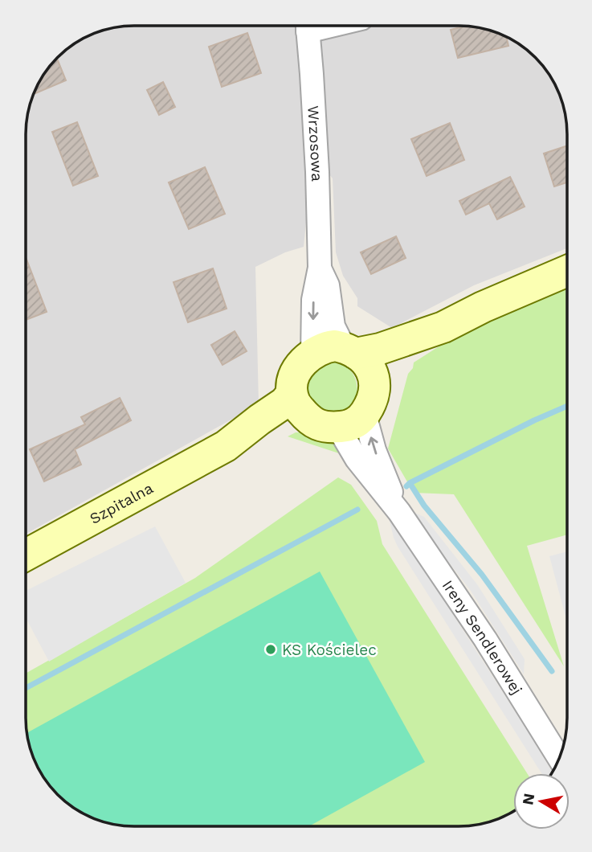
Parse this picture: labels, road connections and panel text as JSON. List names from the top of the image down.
{
  "streets": {
    "main road": ["Szpitalna"],
    "street": ["Wrzosowa", "Ireny Sendlerowej"]
  },
  "crossings": [
    ["Wrzosowa", "Szpitalna"],
    ["Wrzosowa", "Ireny Sendlerowej"],
    ["Szpitalna", "Ireny Sendlerowej"]
  ],
  "places": ["KS Kościelec"],
  "north": "left"
}
